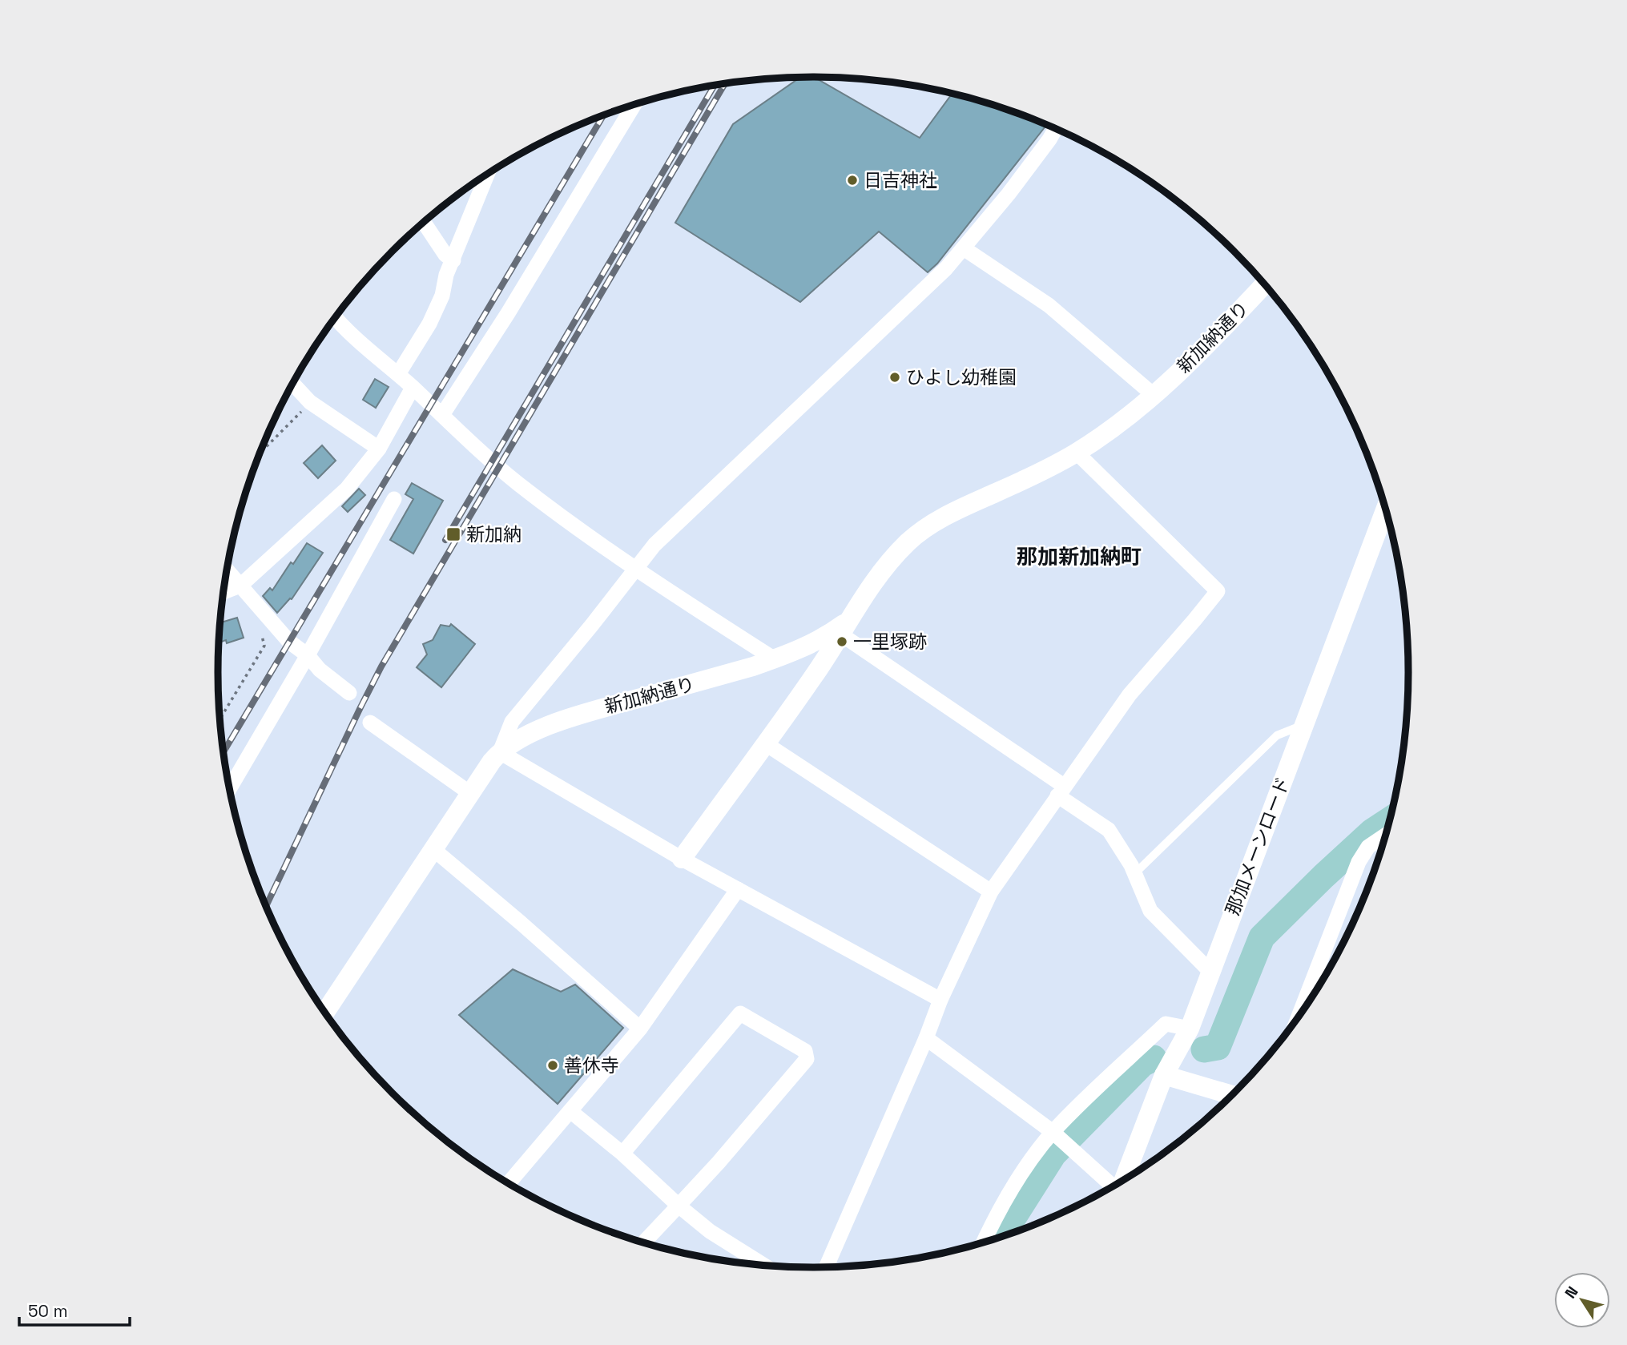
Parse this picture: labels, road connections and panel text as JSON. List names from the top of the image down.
{
  "streets": {
    "street": ["新加納通り", "那加メーンロード"]
  },
  "districts": ["那加新加納町"],
  "places": {
    "other": [
      "日吉神社",
      "ひよし幼稚園",
      "一里塚跡",
      "善休寺"
    ],
    "transit": ["新加納"]
  },
  "scale_bar": "50 m",
  "north": "top left"
}
